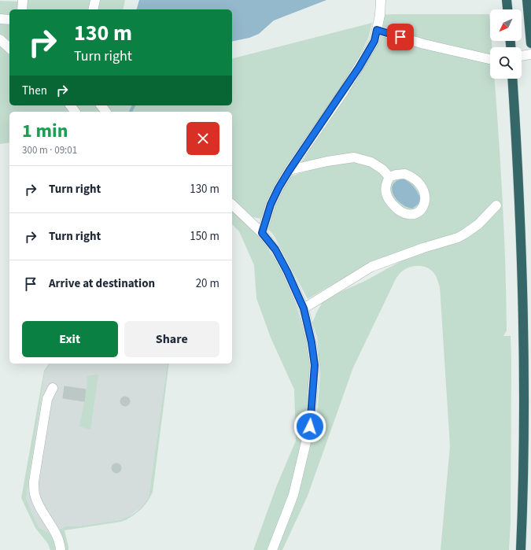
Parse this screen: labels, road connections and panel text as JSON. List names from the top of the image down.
{
  "north": "bottom left",
  "page": {
    "turn": ["130 m", "Turn right"],
    "then": "Then",
    "heading": ["1 min", "300 m · 09:01"],
    "list": [
      {
        "name": "Turn right",
        "value": "130 m"
      },
      {
        "name": "Turn right",
        "value": "150 m"
      },
      {
        "name": "Arrive at destination",
        "value": "20 m"
      }
    ],
    "buttons": ["Exit", "Share"]
  }
}
